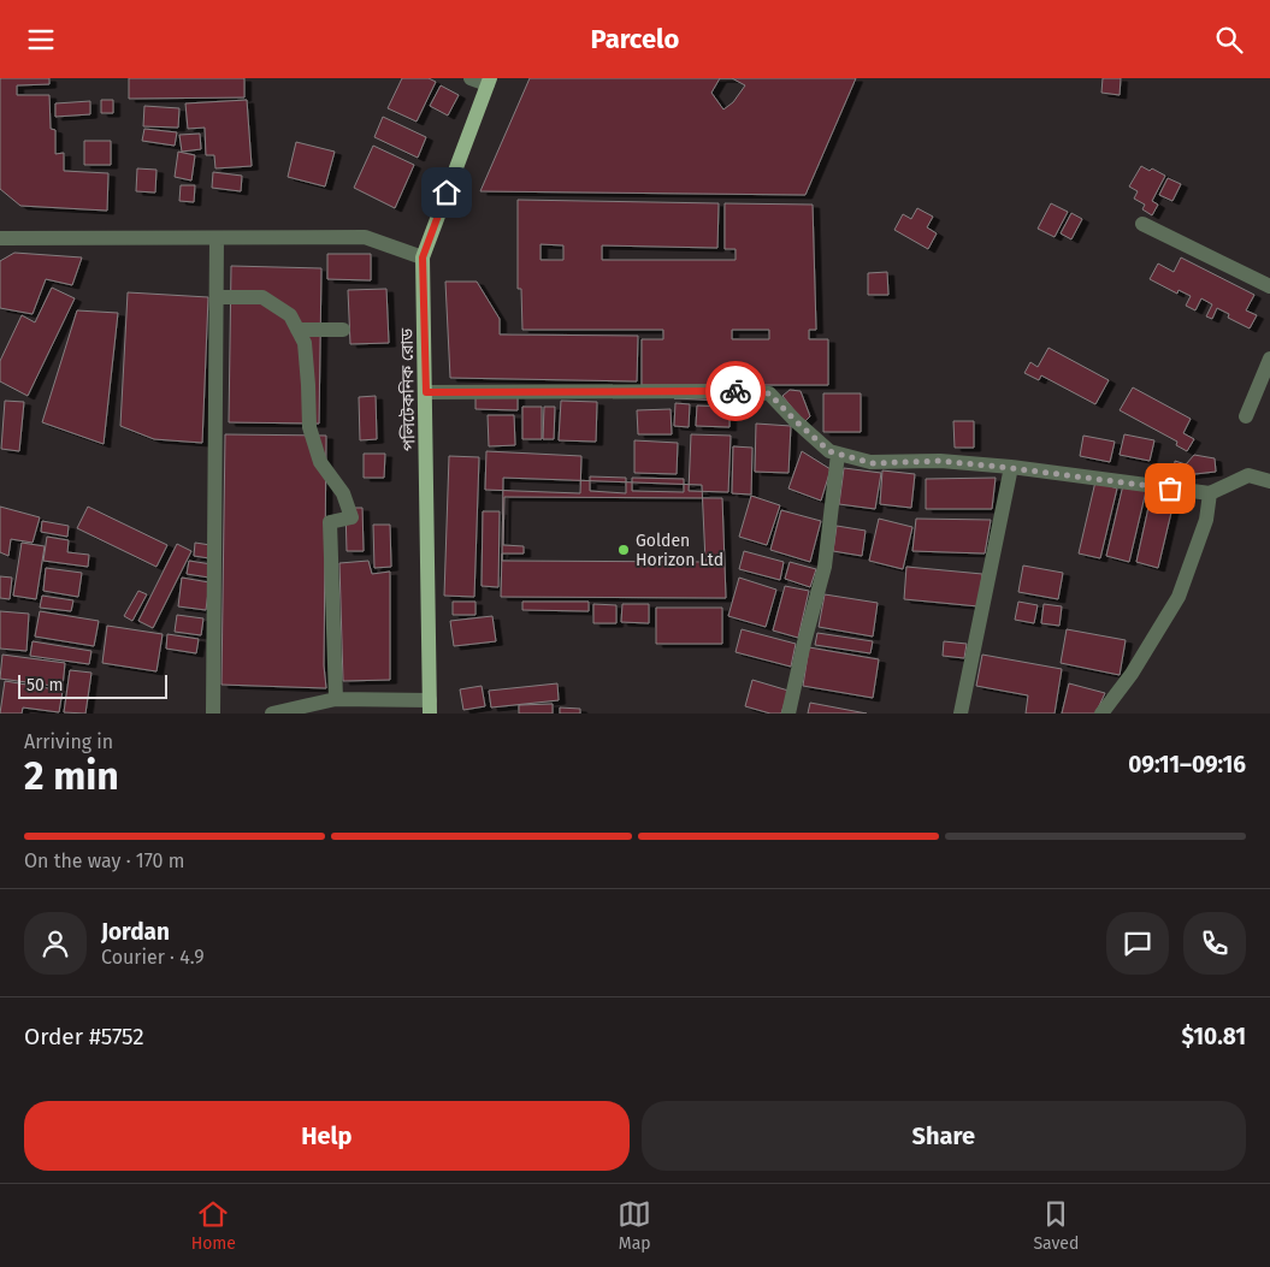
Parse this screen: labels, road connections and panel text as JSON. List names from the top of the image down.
{
  "streets": {
    "main road": ["পলিটেকনিক রোড"]
  },
  "places": ["Golden Horizon Ltd"],
  "scale_bar": "50 m",
  "page": {
    "header": "Parcelo",
    "scale": "50 m",
    "heading": ["2 min", "Arriving in", "09:11–09:16"],
    "panel": [
      "Jordan",
      "Courier · 4.9",
      "Order #5752",
      "$10.81"
    ],
    "bar": "On the way · 170 m",
    "buttons": ["Help", "Share"],
    "tabs": ["Home", "Map", "Saved"]
  }
}
